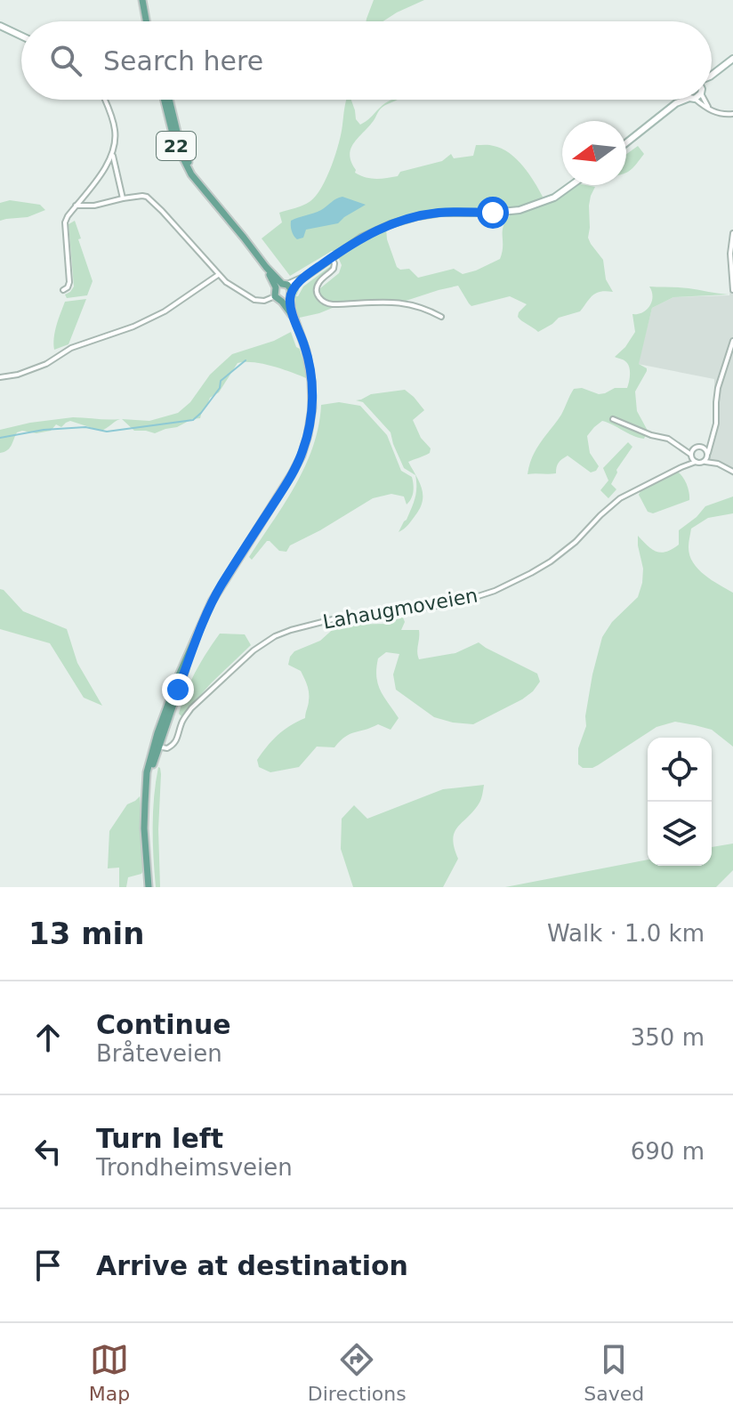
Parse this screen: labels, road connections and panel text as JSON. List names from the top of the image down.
{
  "streets": {
    "main road": ["22"],
    "street": ["Lahaugmoveien"]
  },
  "crossings": [
    ["22", "Lahaugmoveien"]
  ],
  "north": "left",
  "page": {
    "search": "Search here",
    "heading": ["13 min", "Walk · 1.0 km"],
    "list": [
      ["Continue", "Bråteveien", "350 m"],
      ["Turn left", "Trondheimsveien", "690 m"],
      "Arrive at destination"
    ],
    "nav": ["Map", "Directions", "Saved"]
  }
}
